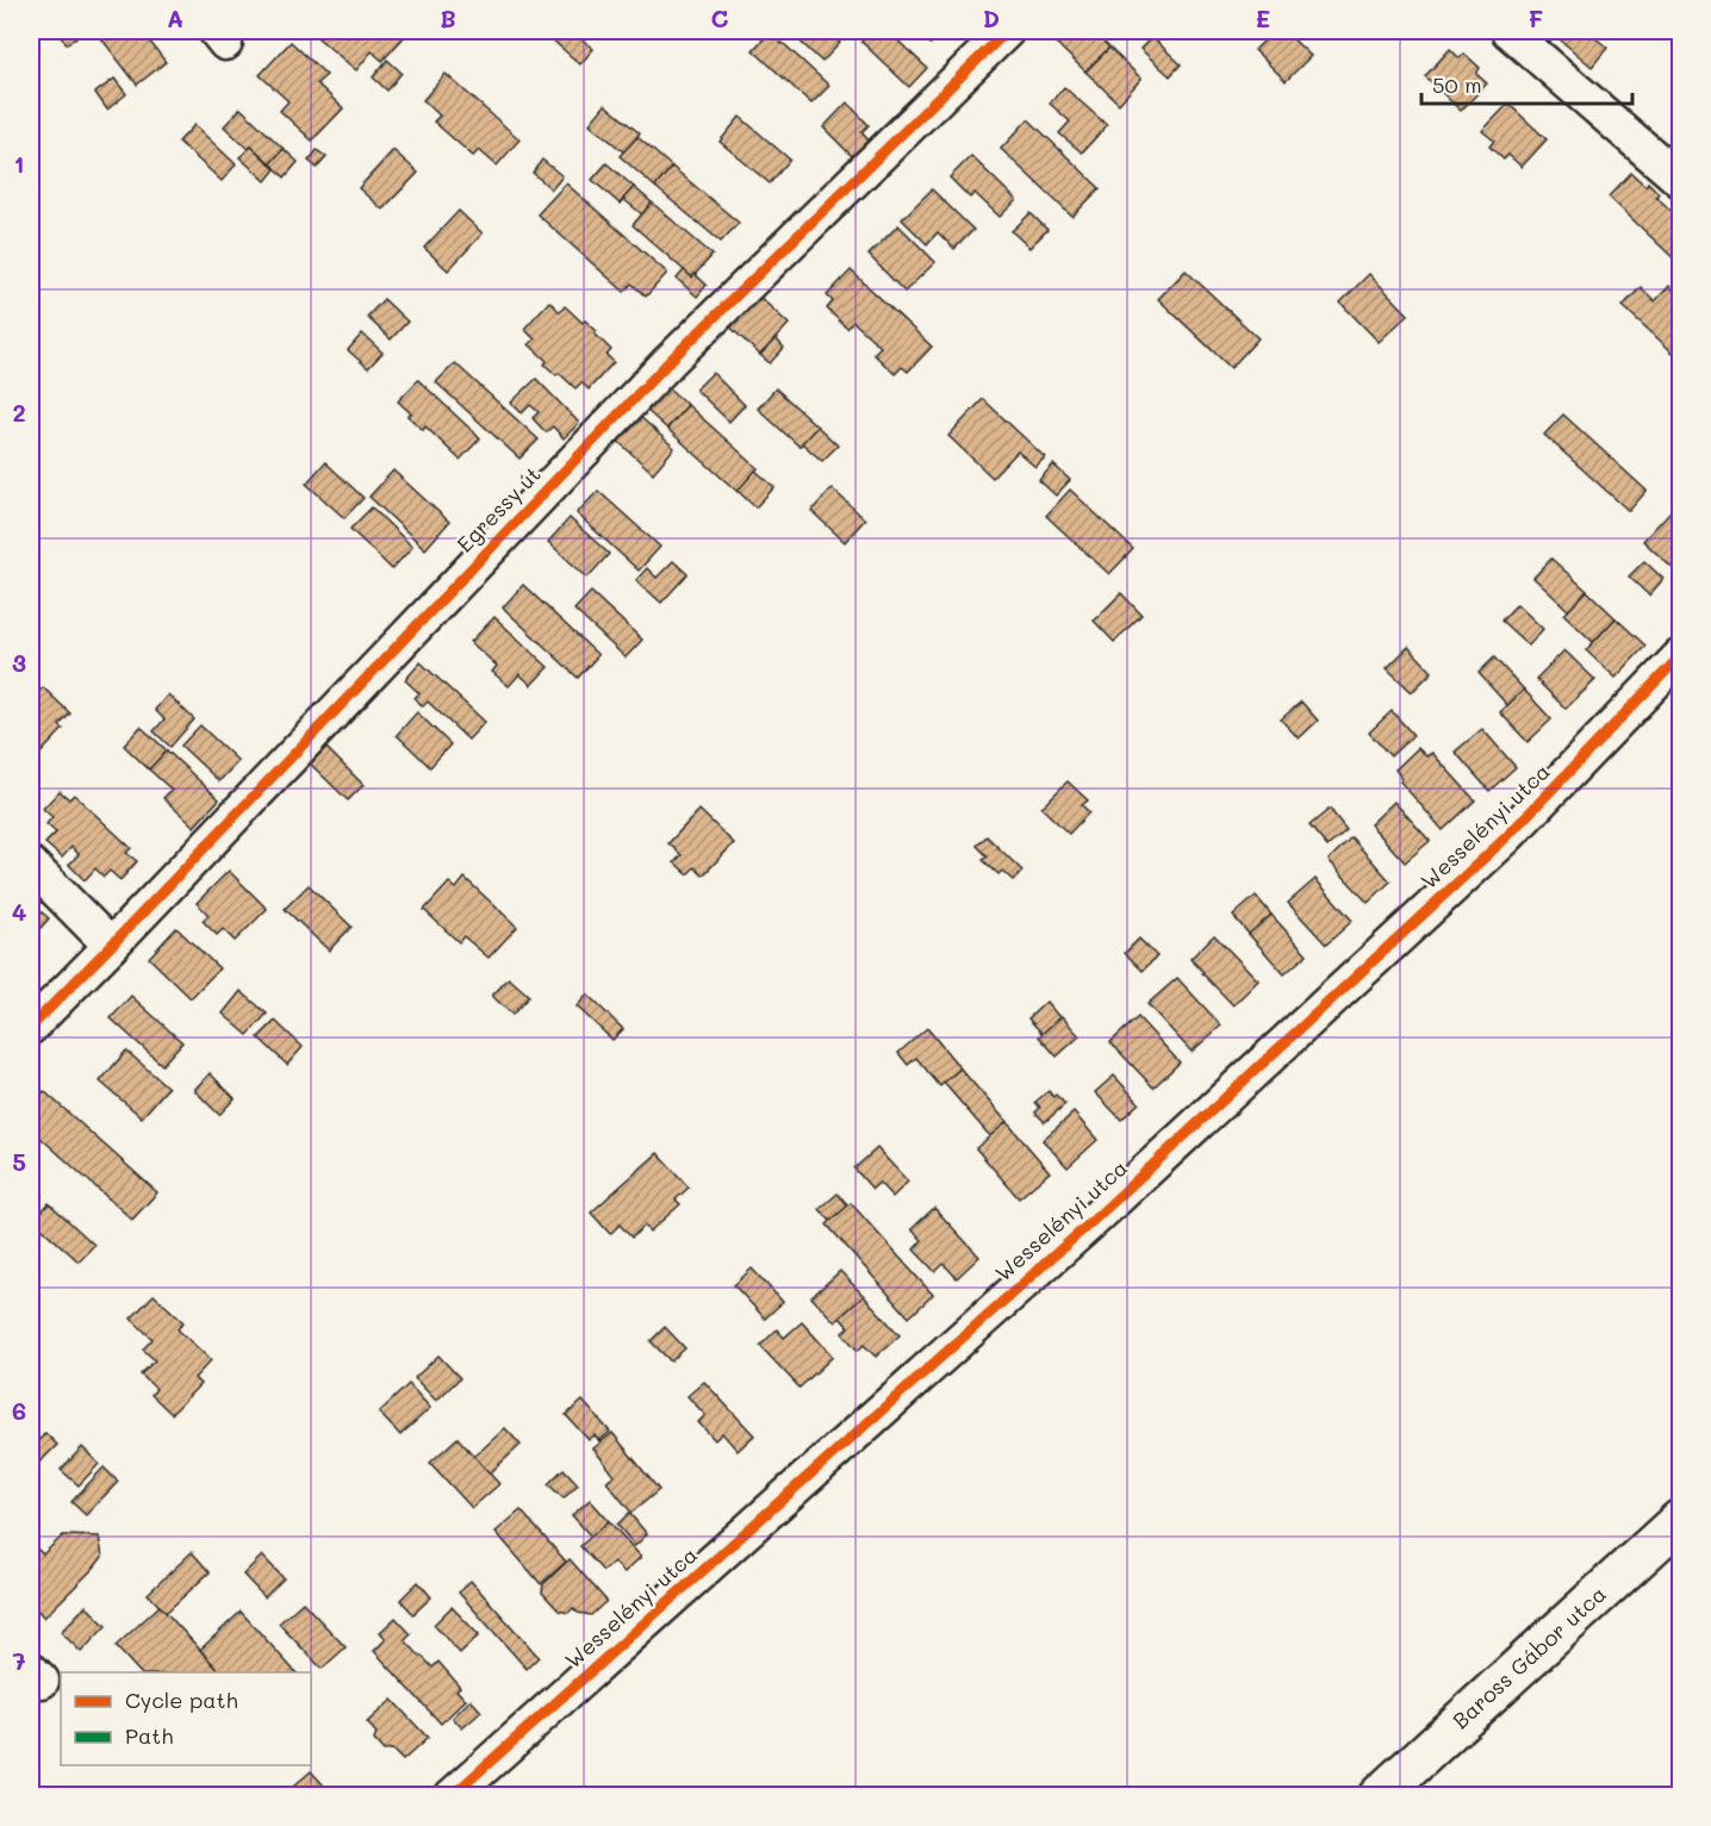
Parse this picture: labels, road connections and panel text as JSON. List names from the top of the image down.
{
  "streets": {
    "street": ["Egressy út", "Wesselényi utca", "Baross Gábor utca"]
  },
  "legend": ["Cycle path", "Path"],
  "scale_bar": "50 m",
  "grid": {
    "columns": [
      "A",
      "B",
      "C",
      "D",
      "E",
      "F"
    ],
    "rows": [
      "1",
      "2",
      "3",
      "4",
      "5",
      "6",
      "7"
    ]
  }
}
